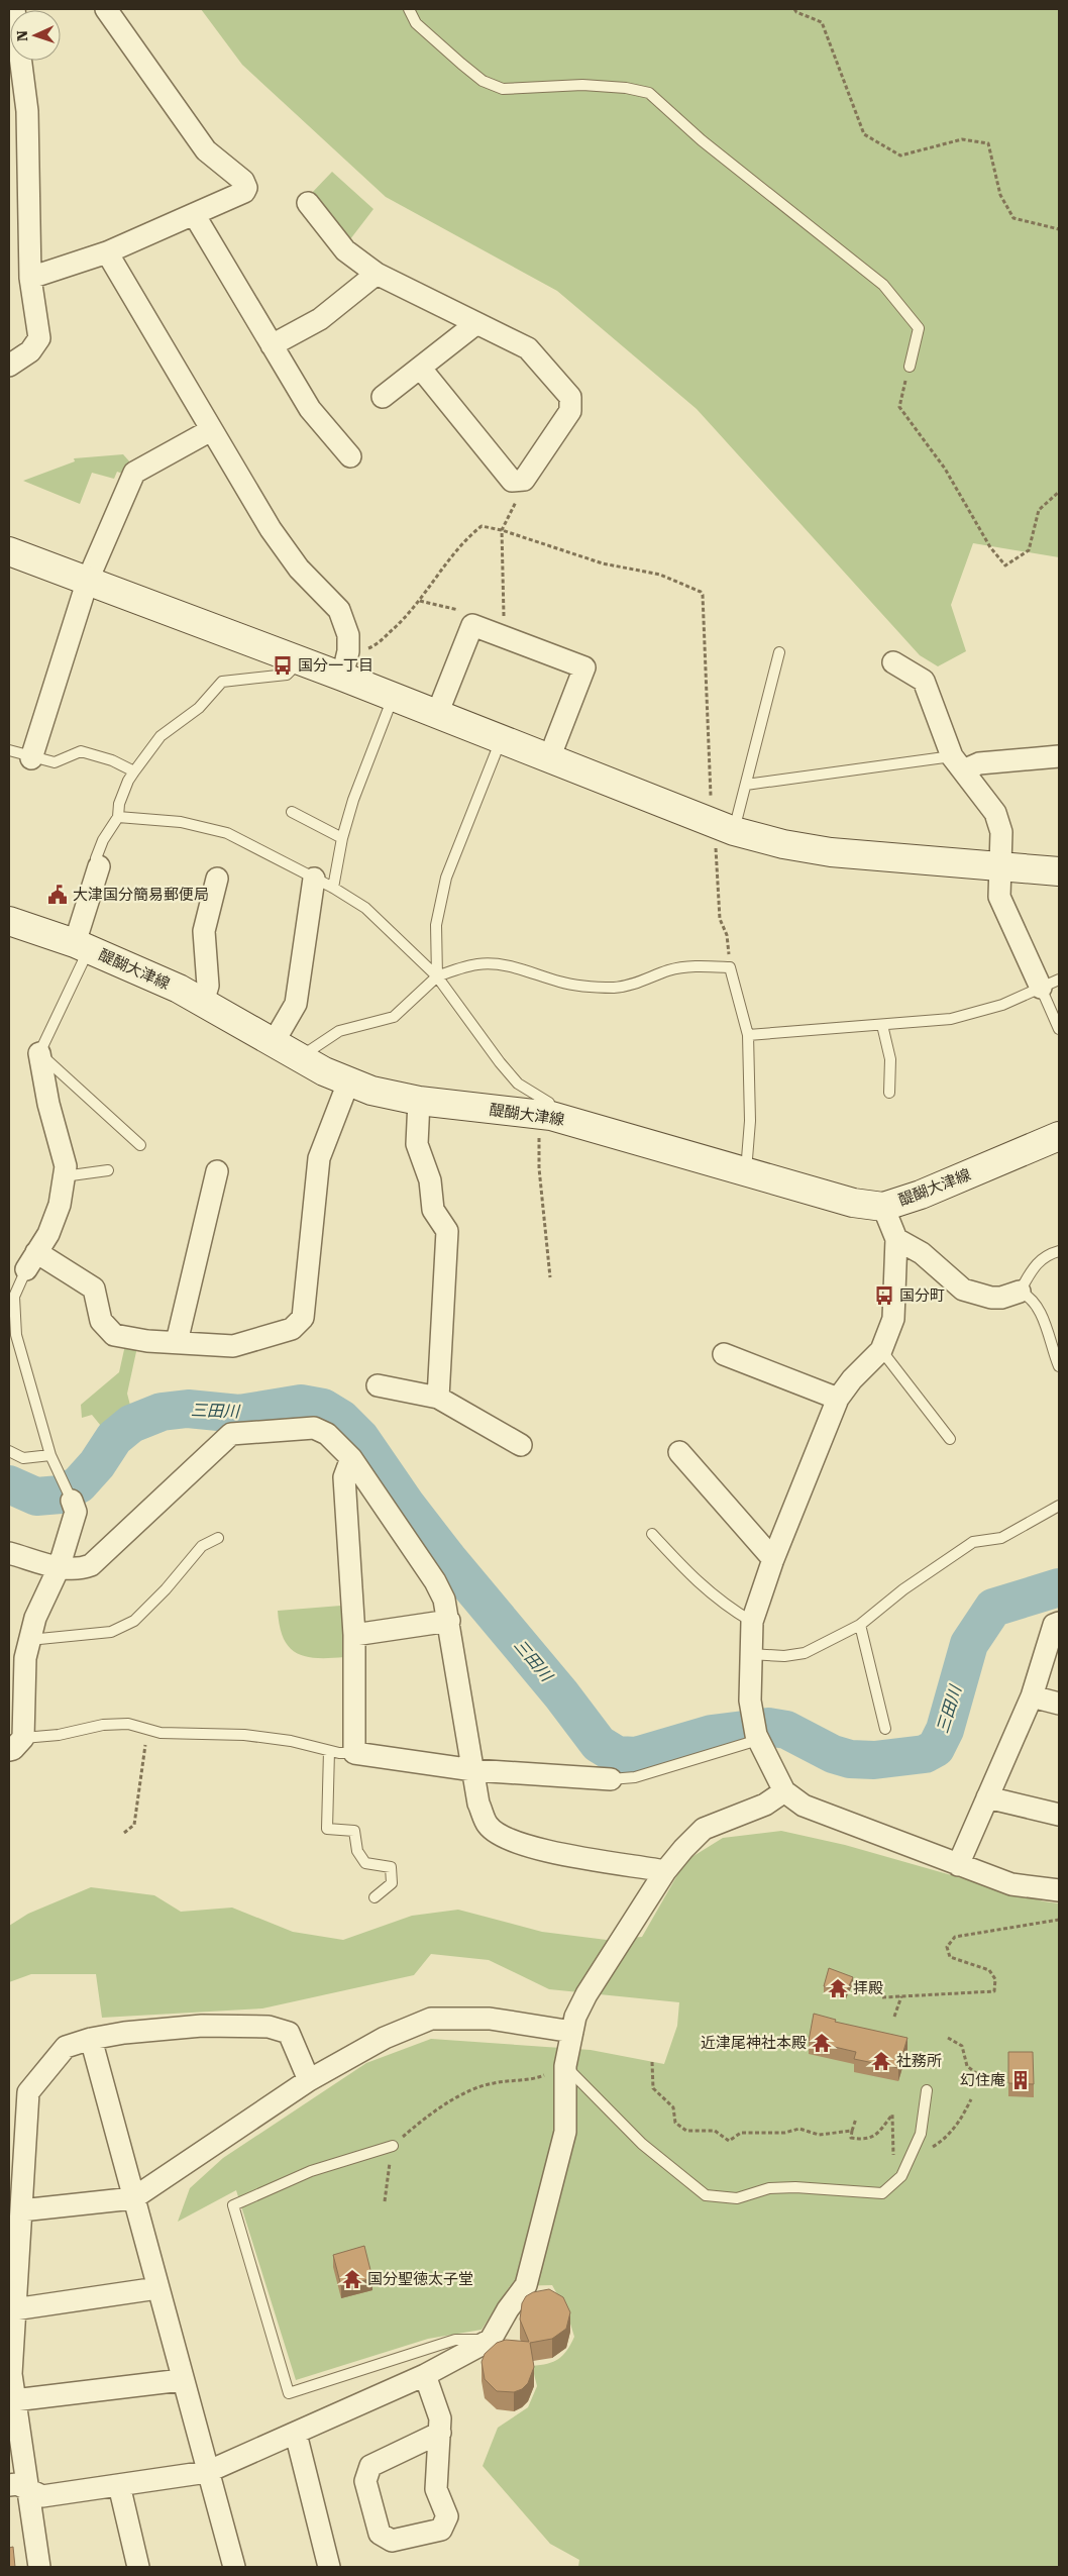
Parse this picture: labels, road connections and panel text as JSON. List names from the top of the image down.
{
  "streets": {
    "main road": ["醍醐大津線"]
  },
  "water": ["三田川"],
  "places": {
    "bus stop": ["国分一丁目", "国分町"],
    "public building": ["大津国分簡易郵便局"],
    "temple": [
      "拝殿",
      "近津尾神社本殿",
      "社務所",
      "国分聖徳太子堂"
    ],
    "building": ["幻住庵"]
  },
  "north": "left"
}
